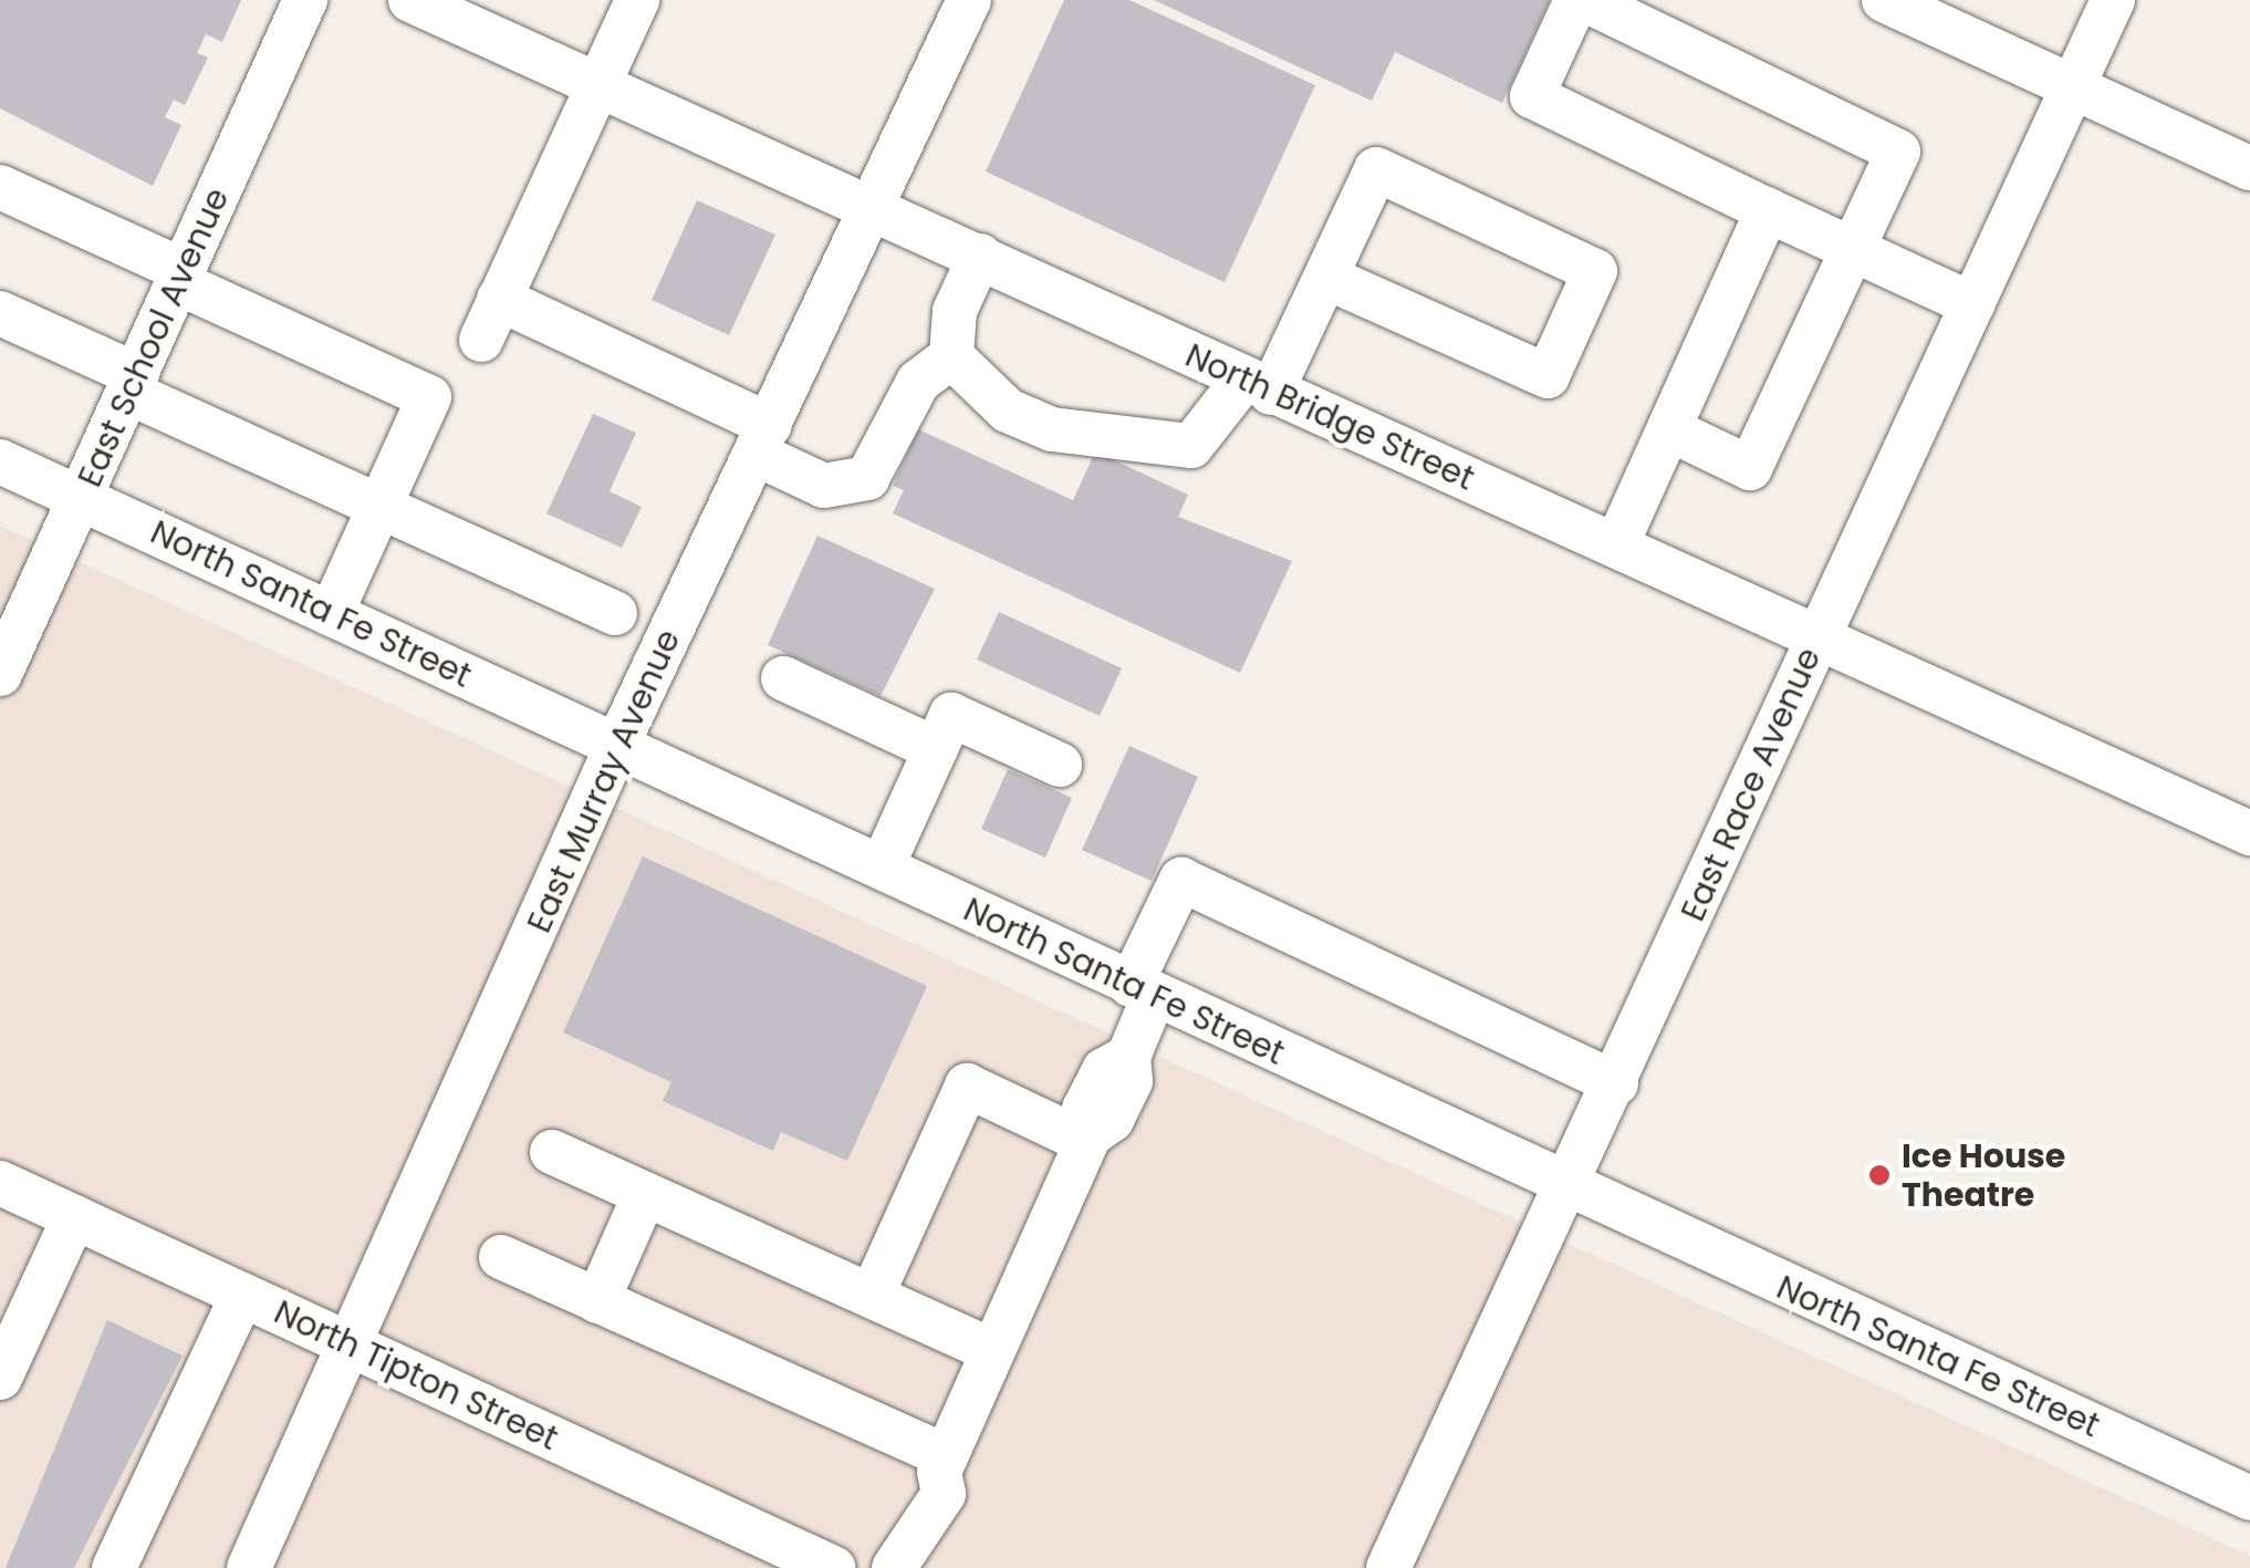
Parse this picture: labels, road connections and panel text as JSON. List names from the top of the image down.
{
  "streets": {
    "street": [
      "East School Avenue",
      "North Bridge Street",
      "North Santa Fe Street",
      "East Murray Avenue",
      "East Race Avenue",
      "North Tipton Street"
    ]
  },
  "crossings": [
    ["East School Avenue", "North Santa Fe Street"],
    ["North Bridge Street", "East Murray Avenue"],
    ["North Bridge Street", "East Race Avenue"],
    ["North Santa Fe Street", "East Murray Avenue"],
    ["North Santa Fe Street", "East Race Avenue"],
    ["East Murray Avenue", "North Tipton Street"]
  ],
  "places": ["Ice House Theatre"]
}
